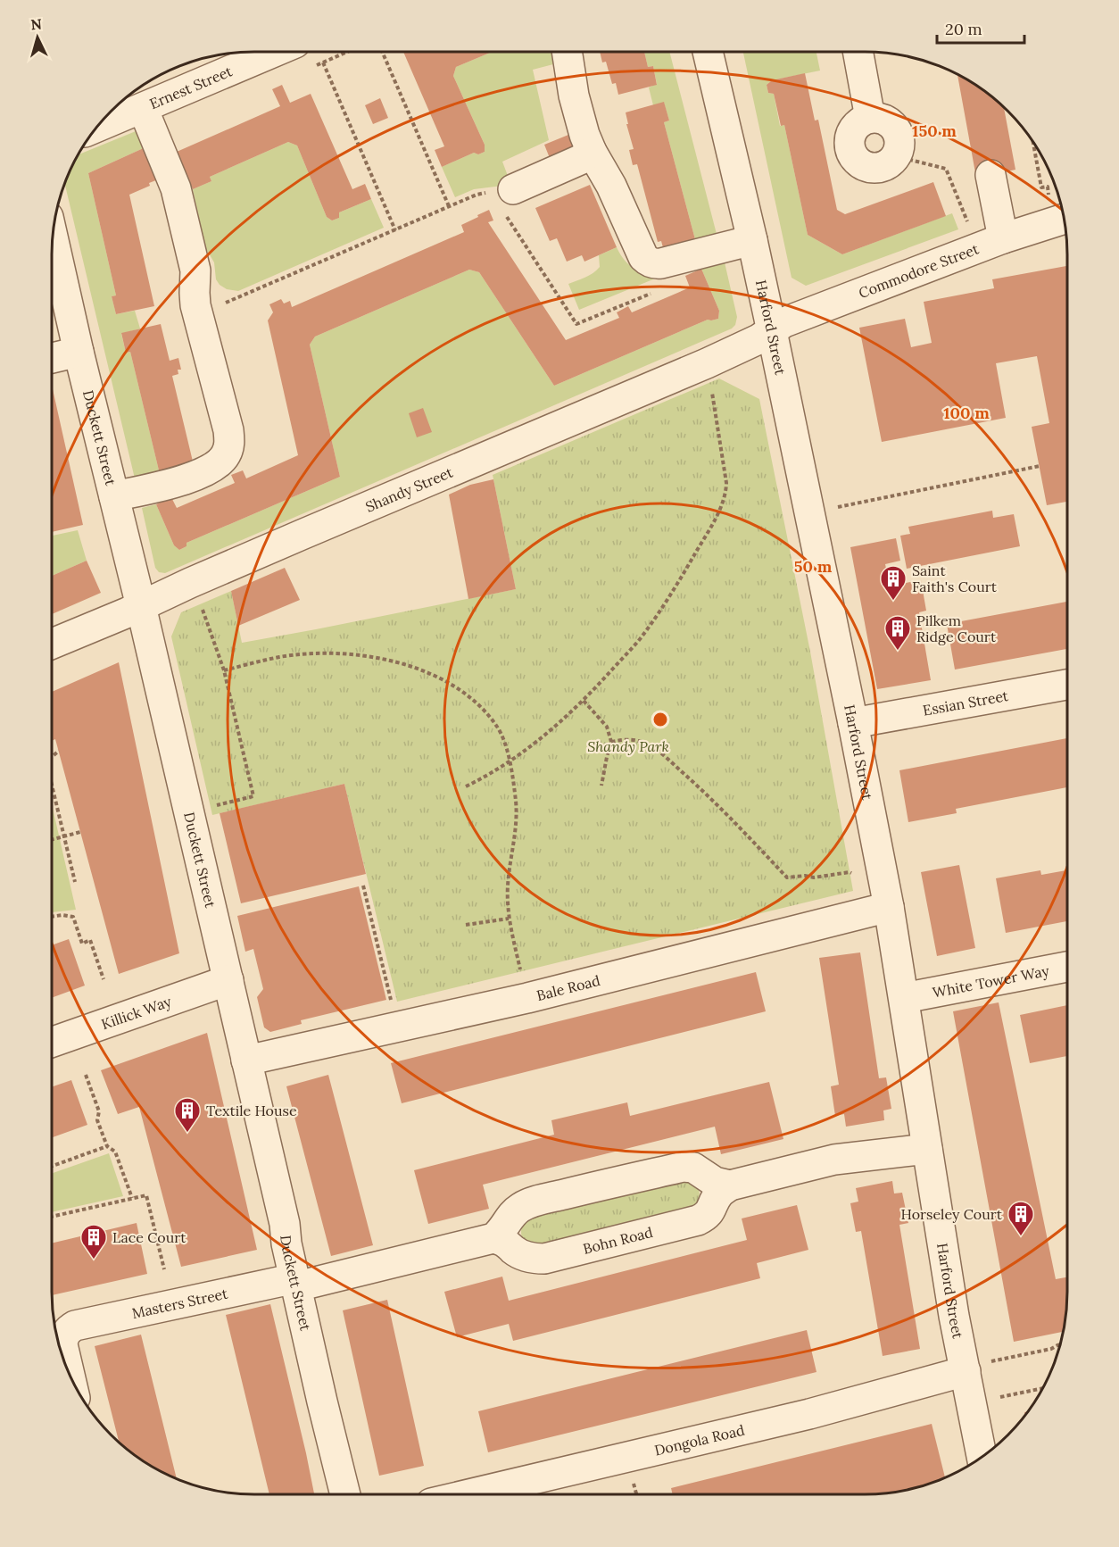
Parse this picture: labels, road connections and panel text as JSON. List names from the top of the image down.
{
  "streets": {
    "street": [
      "Ernest Street",
      "Commodore Street",
      "Harford Street",
      "Duckett Street",
      "Shandy Street",
      "Essian Street",
      "White Tower Way",
      "Bale Road",
      "Killick Way",
      "Bohn Road",
      "Masters Street",
      "Dongola Road"
    ]
  },
  "crossings": [
    ["Commodore Street", "Harford Street"],
    ["Commodore Street", "Shandy Street"],
    ["Harford Street", "Shandy Street"],
    ["Harford Street", "Essian Street"],
    ["Harford Street", "White Tower Way"],
    ["Harford Street", "Bale Road"],
    ["Harford Street", "Dongola Road"],
    ["Duckett Street", "Shandy Street"],
    ["Duckett Street", "Bale Road"],
    ["Duckett Street", "Killick Way"],
    ["Duckett Street", "Masters Street"]
  ],
  "parks": ["Shandy Park"],
  "places": {
    "building": [
      "Saint Faith's Court",
      "Pilkem Ridge Court",
      "Textile House",
      "Horseley Court",
      "Lace Court"
    ]
  },
  "scale_bar": "20 m",
  "north": "top",
  "rings": ["150 m", "100 m", "50 m"]
}
